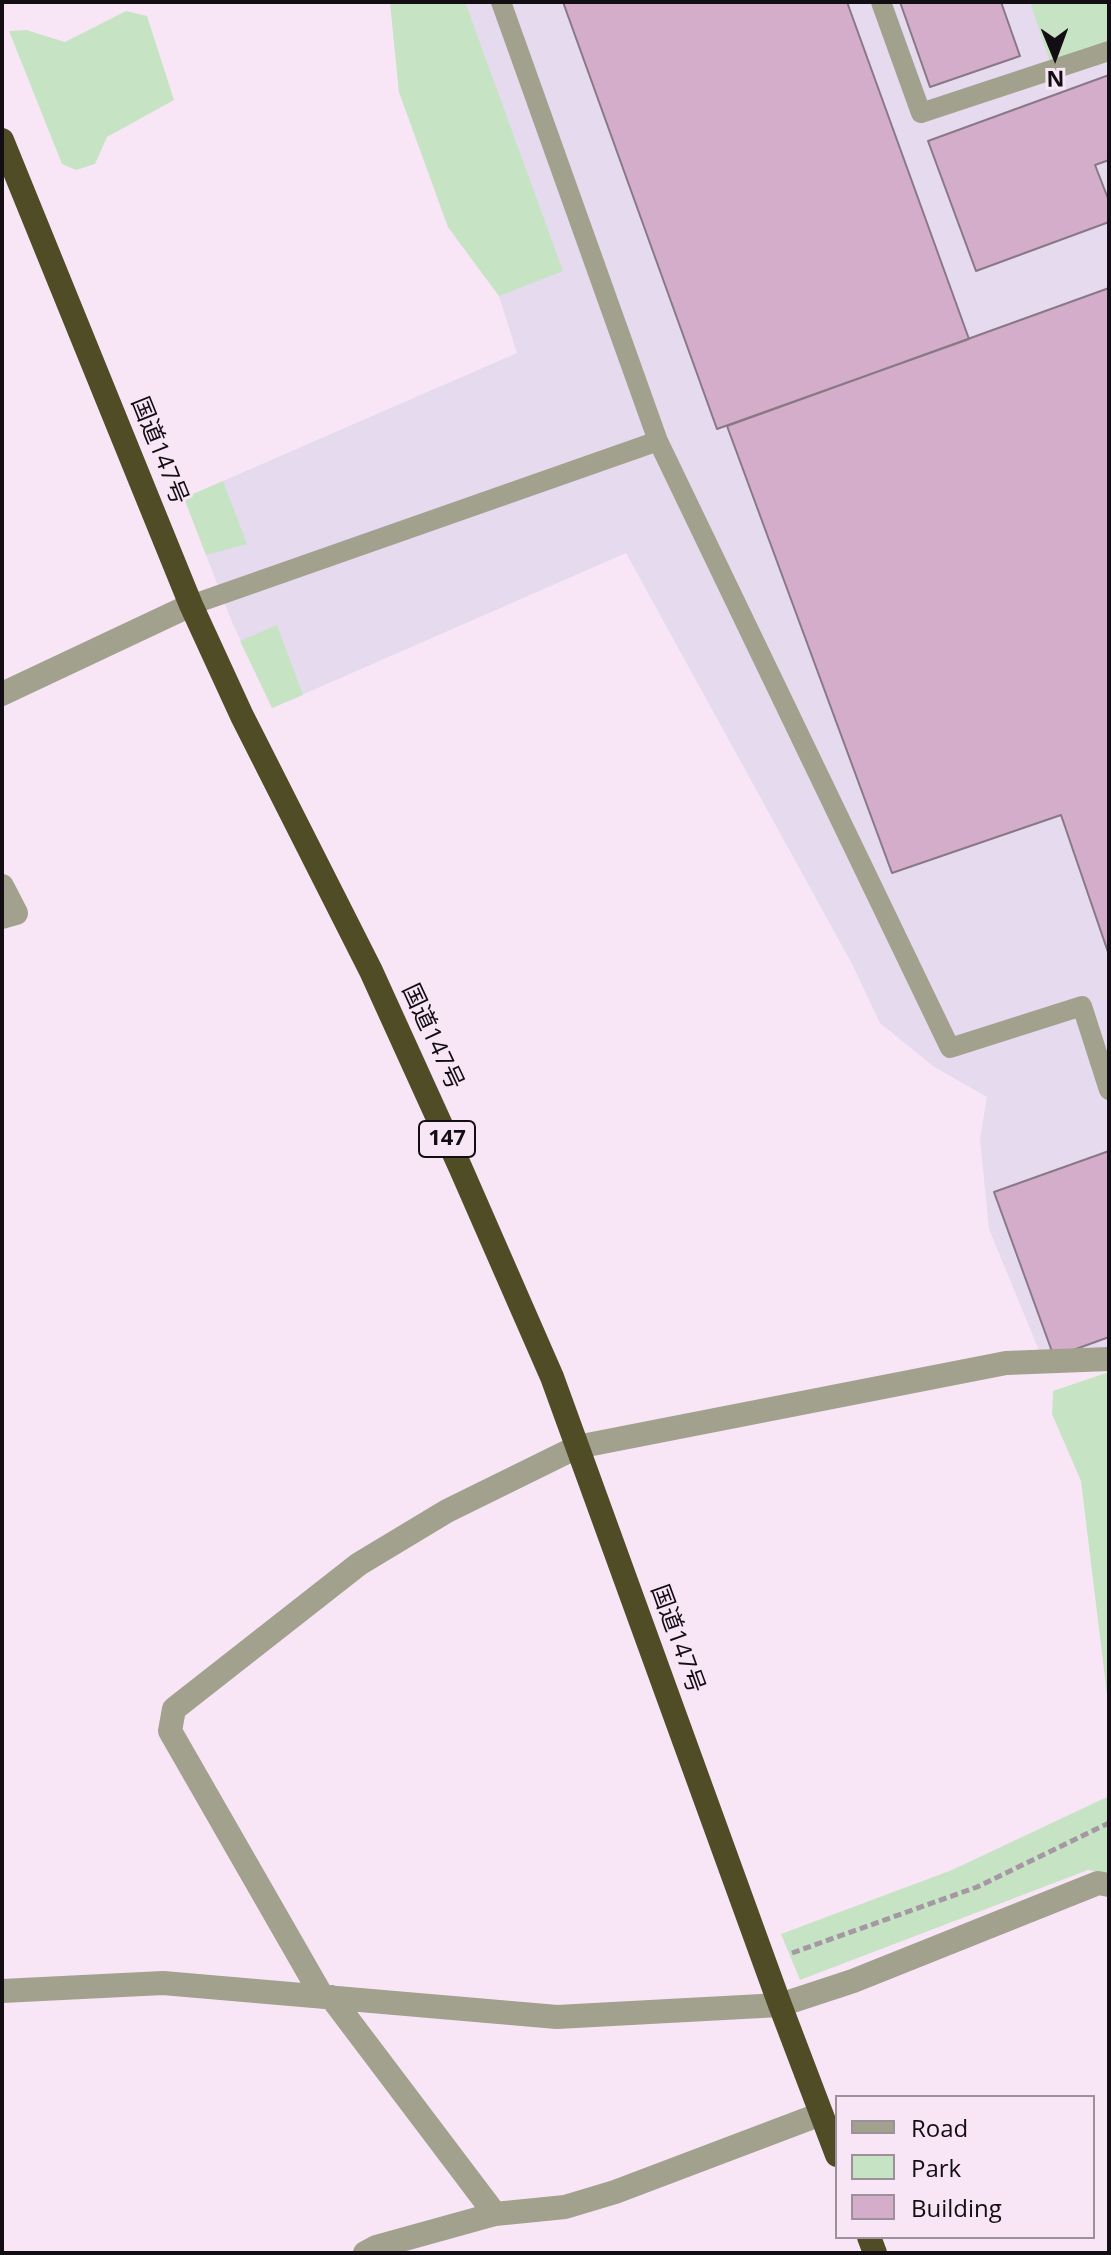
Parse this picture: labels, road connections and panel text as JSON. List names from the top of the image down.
{
  "streets": {
    "highway": ["国道147号", "147"]
  },
  "legend": ["Road", "Park", "Building"],
  "north": "bottom"
}
